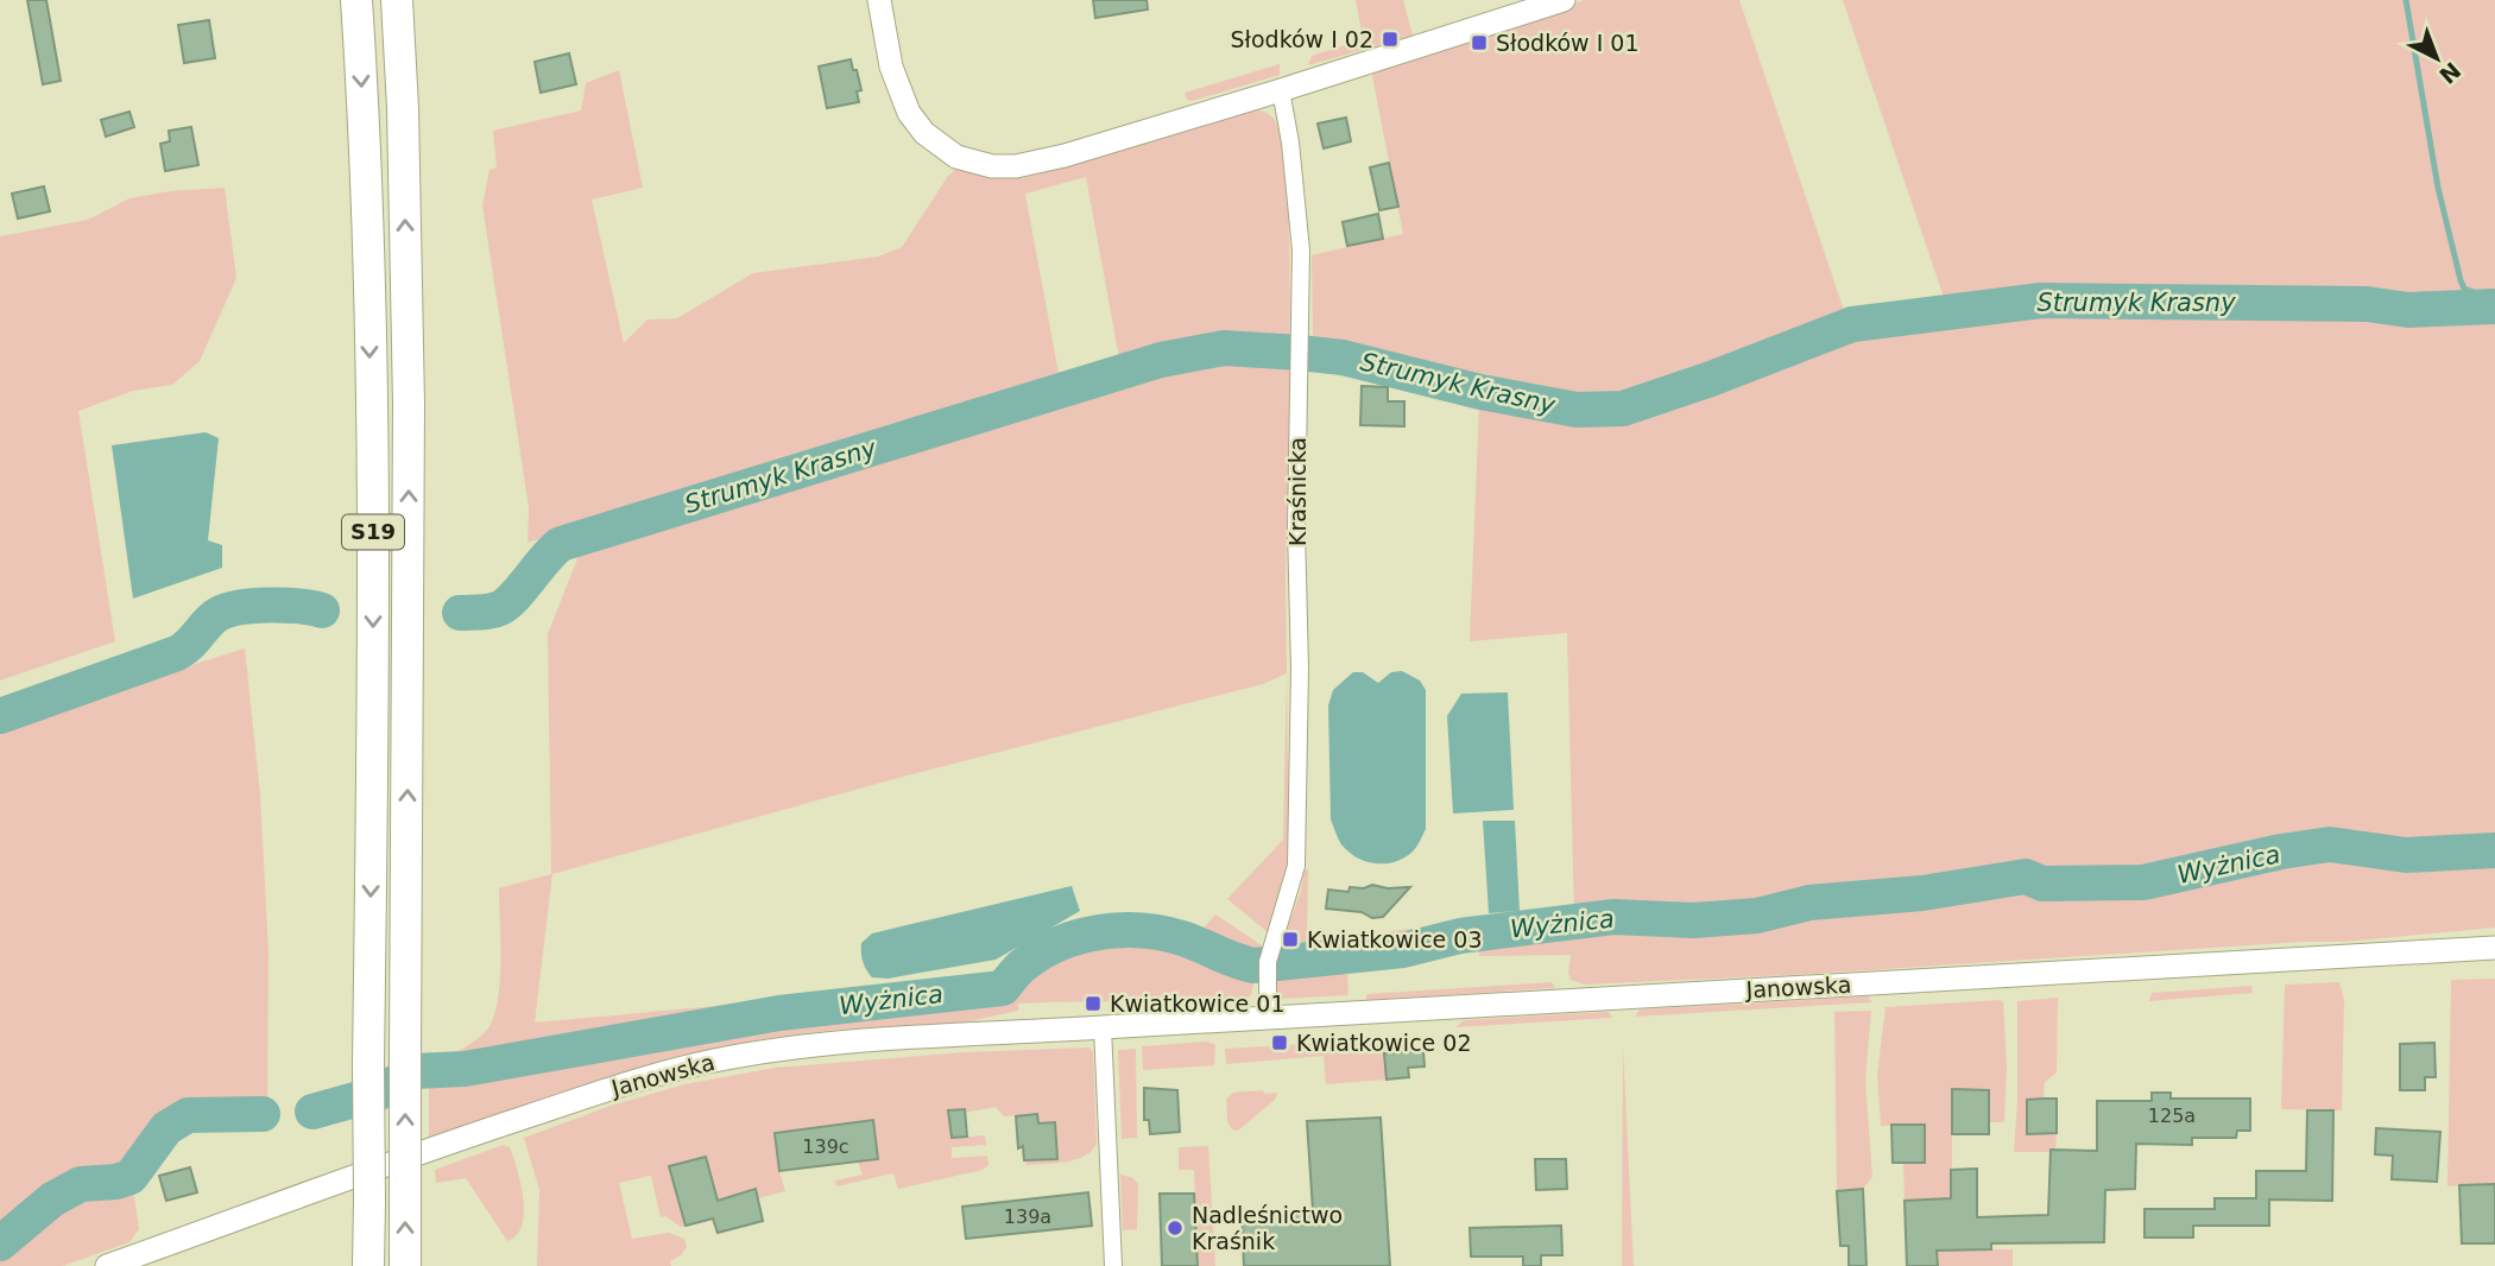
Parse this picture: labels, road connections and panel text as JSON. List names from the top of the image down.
{
  "streets": {
    "highway": ["S19"],
    "street": ["Kraśnicka", "Janowska"]
  },
  "crossings": [
    ["Kraśnicka", "Janowska"]
  ],
  "water": ["Strumyk Krasny", "Wyżnica"],
  "places": {
    "transit": [
      "Słodków I 02",
      "Słodków I 01",
      "Kwiatkowice 03",
      "Kwiatkowice 01",
      "Kwiatkowice 02"
    ],
    "other": ["Nadleśnictwo Kraśnik"]
  },
  "house_numbers": ["125a", "139c", "139a"],
  "north": "bottom right"
}
